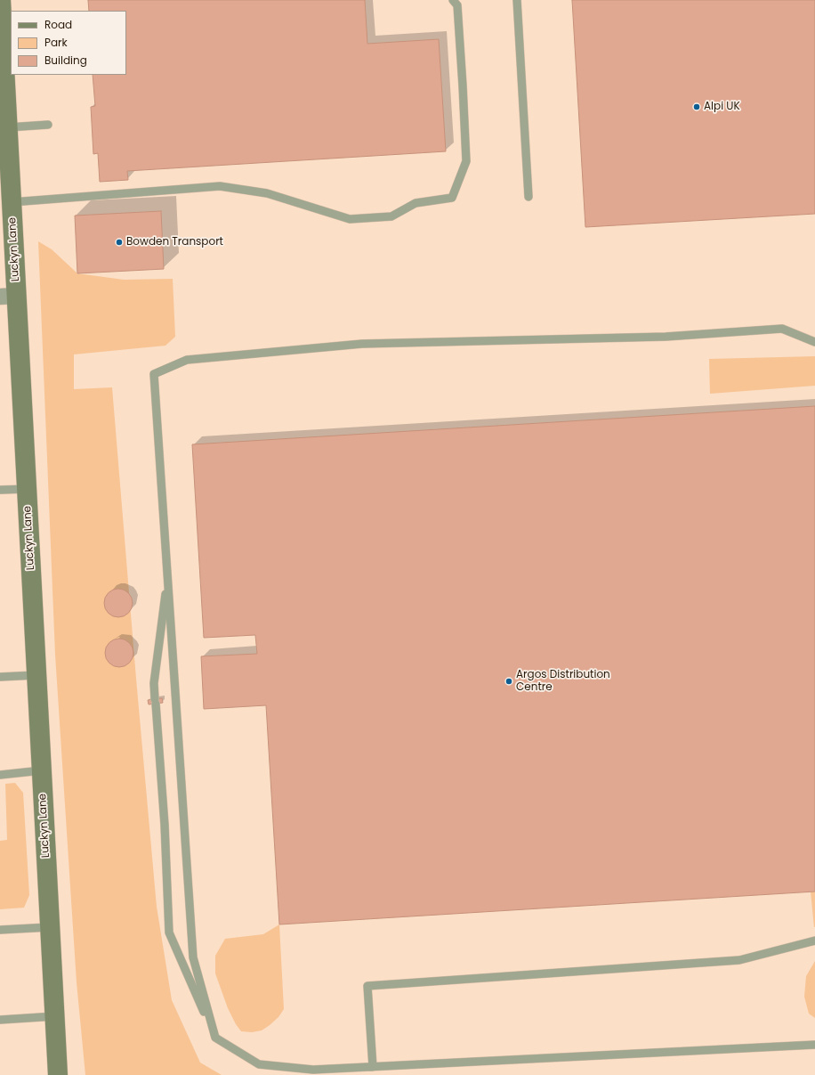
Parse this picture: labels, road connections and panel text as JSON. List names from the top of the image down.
{
  "streets": {
    "street": ["Luckyn Lane"]
  },
  "places": ["Alpi UK", "Bowden Transport", "Argos Distribution Centre"],
  "legend": ["Road", "Park", "Building"]
}
